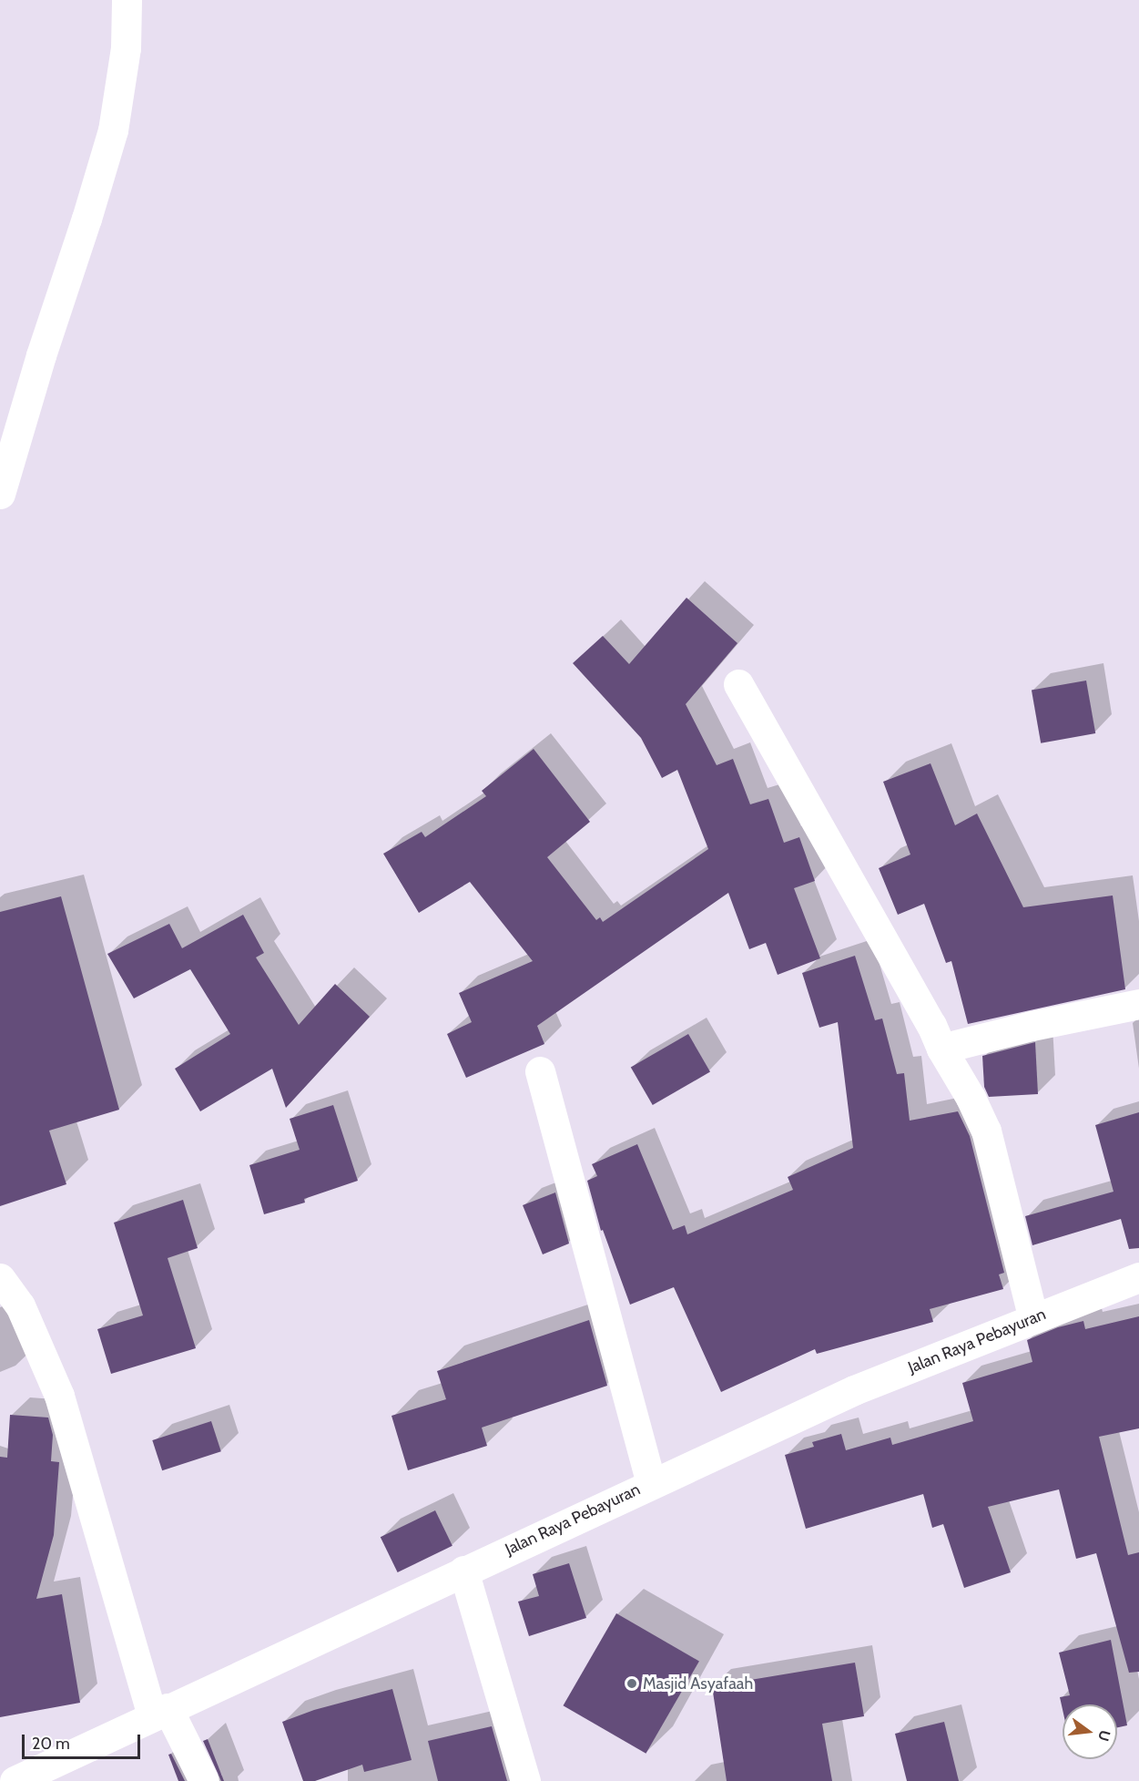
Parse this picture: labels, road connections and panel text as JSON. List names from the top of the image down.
{
  "streets": {
    "street": ["Jalan Raya Pebayuran"]
  },
  "places": ["Masjid Asyafaah"],
  "scale_bar": "20 m",
  "north": "right"
}
